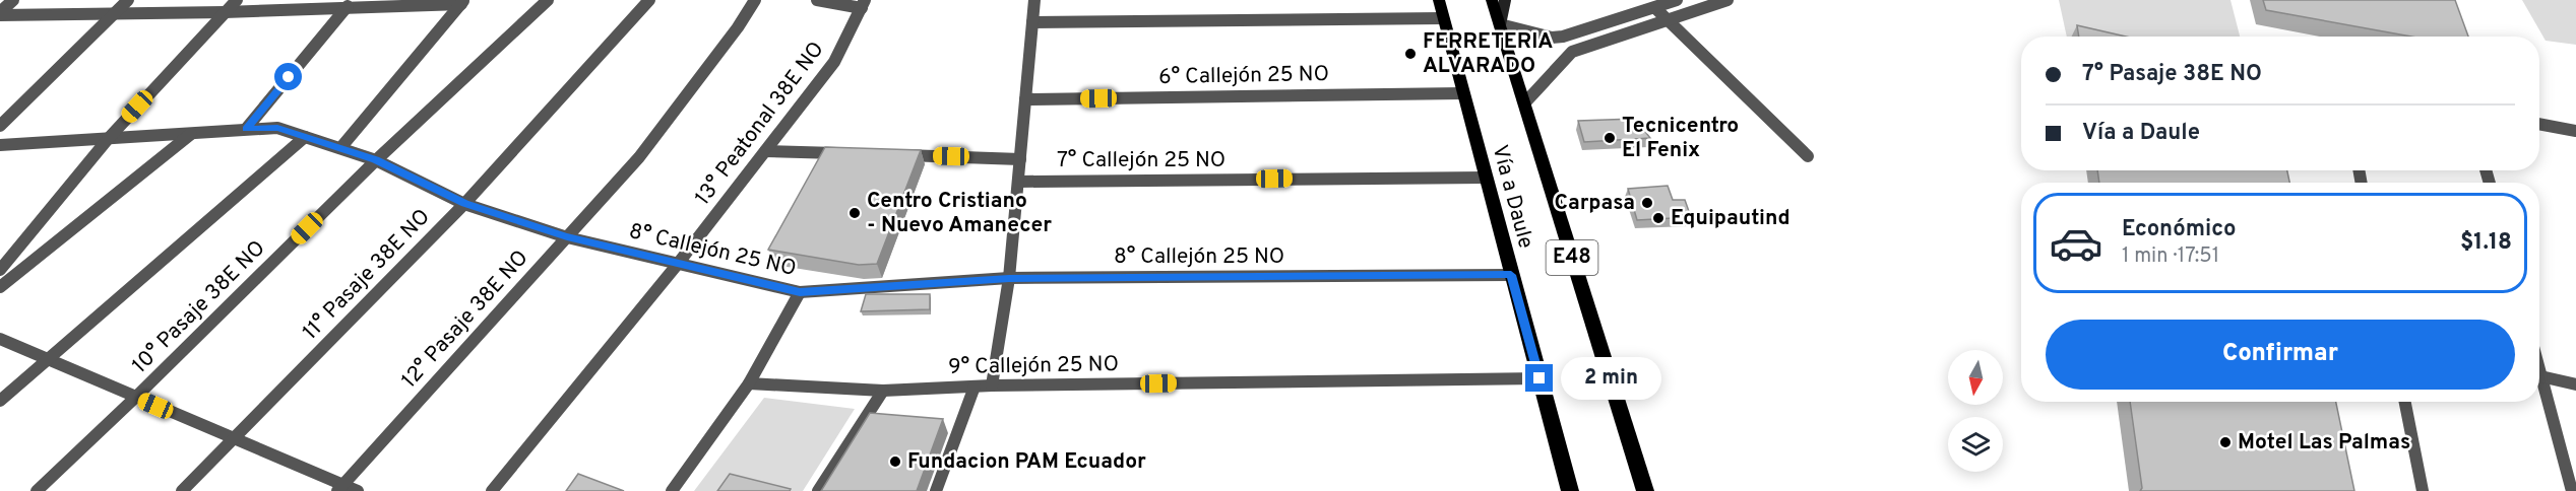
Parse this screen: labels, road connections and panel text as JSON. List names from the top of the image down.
{
  "streets": {
    "main road": ["Vía a Daule", "E48"],
    "street": [
      "6° Callejón 25 NO",
      "13° Peatonal 38E NO",
      "7° Callejón 25 NO",
      "8° Callejón 25 NO",
      "11° Pasaje 38E NO",
      "10° Pasaje 38E NO",
      "12° Pasaje 38E NO",
      "9° Callejón 25 NO"
    ]
  },
  "crossings": [
    ["6° Callejón 25 NO", "Vía a Daule"],
    ["13° Peatonal 38E NO", "8° Callejón 25 NO"],
    ["7° Callejón 25 NO", "Vía a Daule"],
    ["Vía a Daule", "8° Callejón 25 NO"],
    ["Vía a Daule", "9° Callejón 25 NO"],
    ["8° Callejón 25 NO", "11° Pasaje 38E NO"],
    ["8° Callejón 25 NO", "10° Pasaje 38E NO"],
    ["8° Callejón 25 NO", "12° Pasaje 38E NO"]
  ],
  "places": [
    "FERRETERIA ALVARADO",
    "Tecnicentro El Fenix",
    "Carpasa",
    "Centro Cristiano - Nuevo Amanecer",
    "Equipautind",
    "Motel Las Palmas",
    "Fundacion PAM Ecuador"
  ],
  "north": "bottom",
  "page": {
    "banner": ["7° Pasaje 38E NO", "Vía a Daule"],
    "list": [
      {
        "name": "Económico",
        "note": "1 min · 17:51",
        "value": "$1.18"
      }
    ],
    "buttons": "Confirmar",
    "bubble": "2 min"
  }
}
